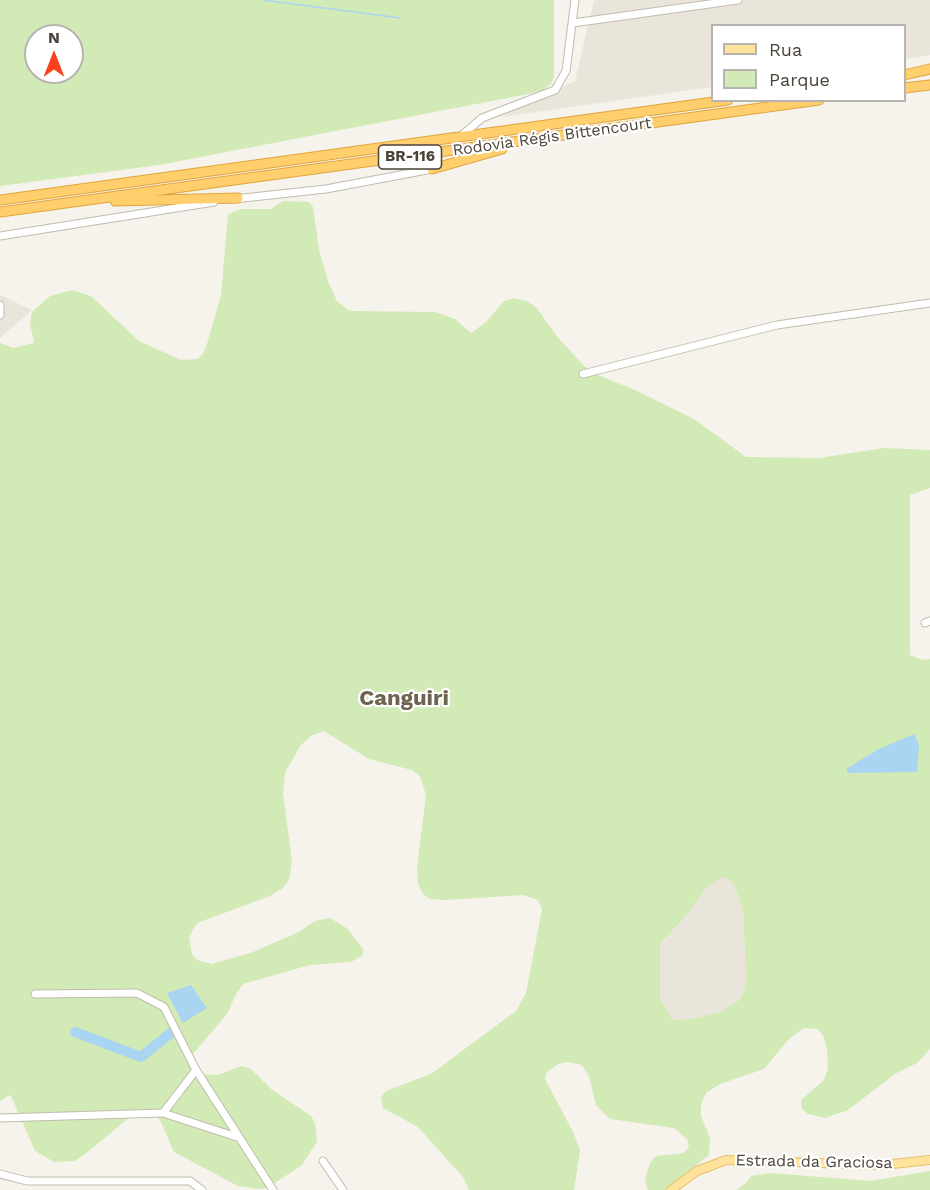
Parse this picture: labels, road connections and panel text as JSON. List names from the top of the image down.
{
  "streets": {
    "highway": ["Rodovia Régis Bittencourt", "BR-116"],
    "main road": ["Estrada da Graciosa"]
  },
  "districts": ["Canguiri"],
  "legend": ["Rua", "Parque"],
  "north": "top"
}
